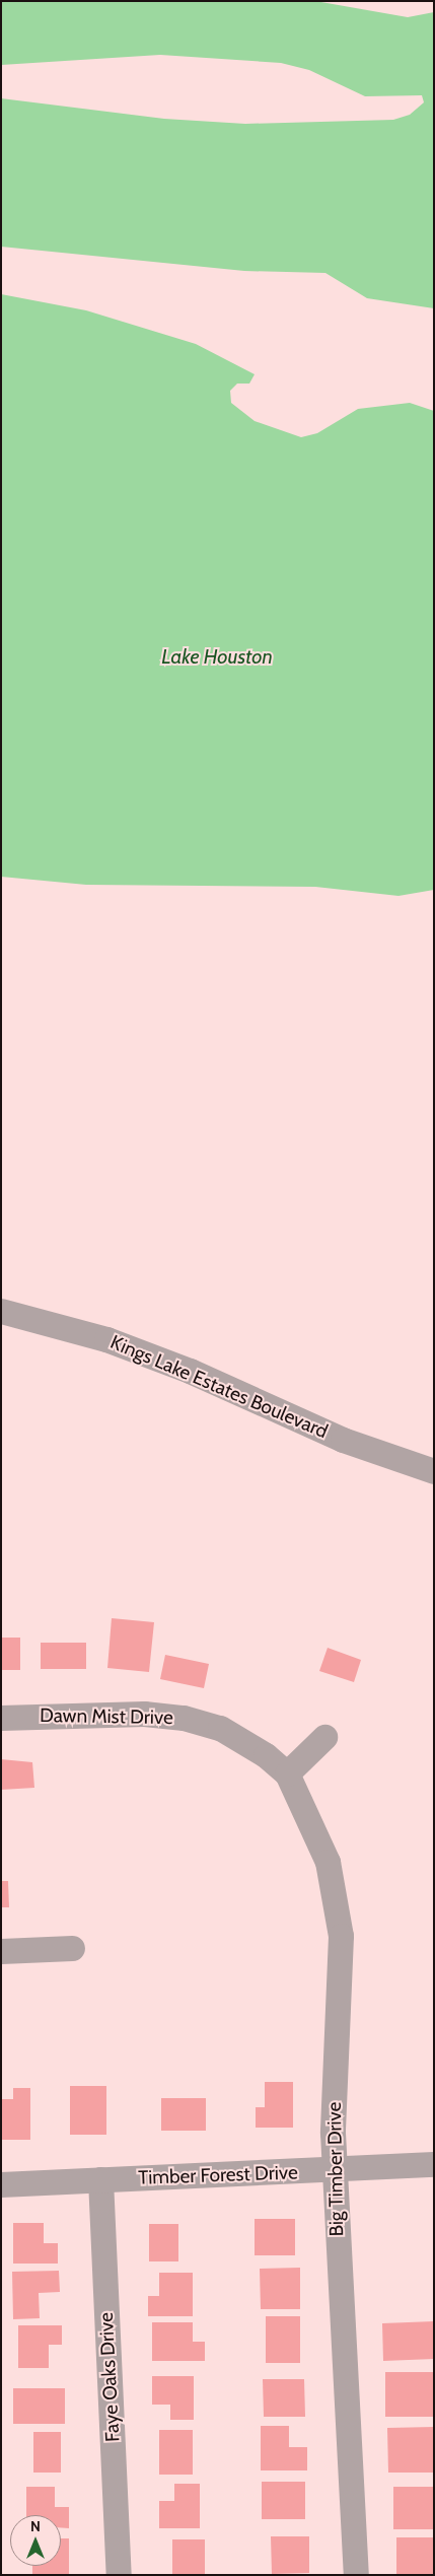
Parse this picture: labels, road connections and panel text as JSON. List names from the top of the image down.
{
  "streets": {
    "street": [
      "Kings Lake Estates Boulevard",
      "Dawn Mist Drive",
      "Big Timber Drive",
      "Timber Forest Drive",
      "Faye Oaks Drive"
    ]
  },
  "crossings": [
    ["Dawn Mist Drive", "Big Timber Drive"],
    ["Big Timber Drive", "Timber Forest Drive"],
    ["Timber Forest Drive", "Faye Oaks Drive"]
  ],
  "water": ["Lake Houston"],
  "north": "top"
}
